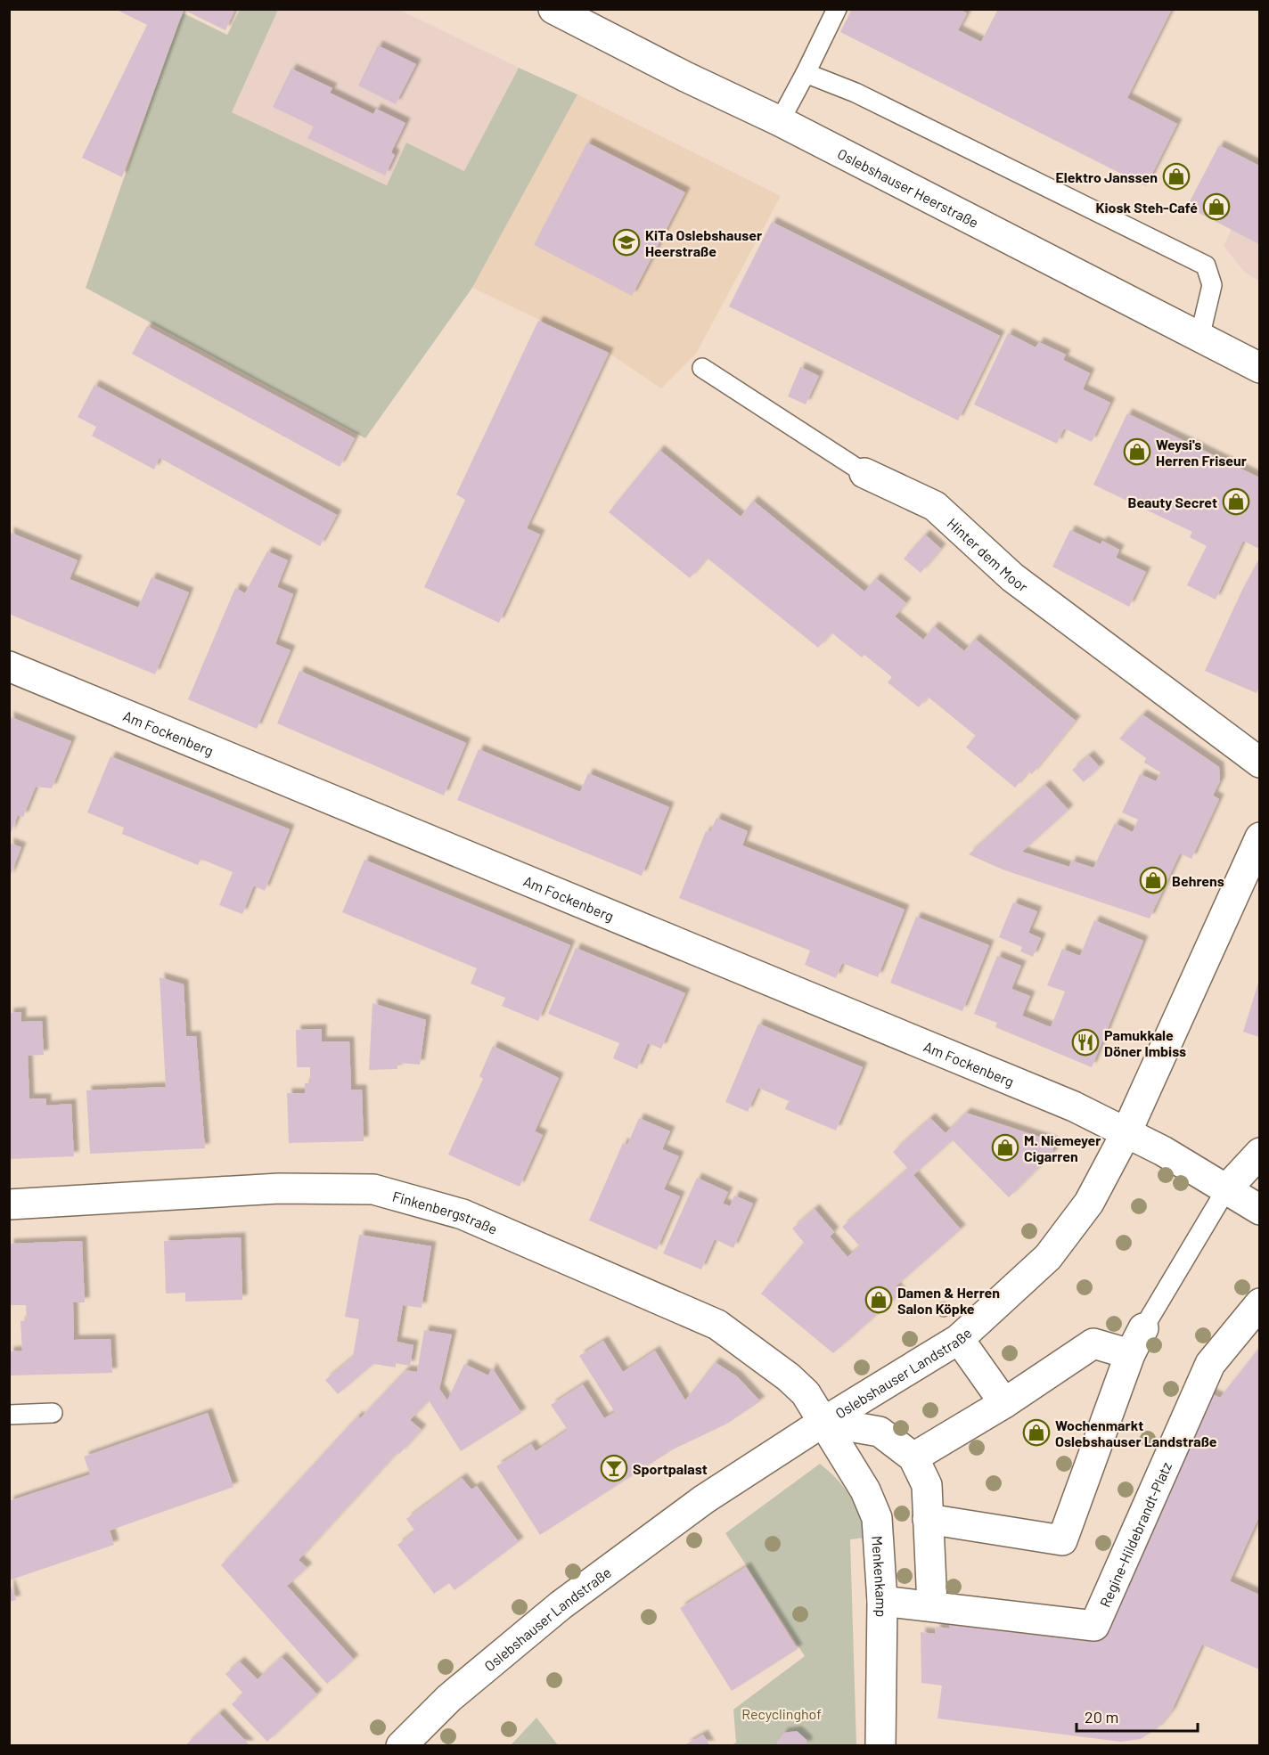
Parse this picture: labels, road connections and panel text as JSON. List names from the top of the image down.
{
  "streets": {
    "street": [
      "Oslebshauser Heerstraße",
      "Hinter dem Moor",
      "Am Fockenberg",
      "Finkenbergstraße",
      "Oslebshauser Landstraße",
      "Regine-Hildebrandt-Platz",
      "Menkenkamp"
    ]
  },
  "crossings": [
    ["Am Fockenberg", "Oslebshauser Landstraße"],
    ["Finkenbergstraße", "Oslebshauser Landstraße"],
    ["Finkenbergstraße", "Menkenkamp"],
    ["Oslebshauser Landstraße", "Menkenkamp"],
    ["Regine-Hildebrandt-Platz", "Menkenkamp"]
  ],
  "parks": ["Recyclinghof"],
  "places": {
    "shop": [
      "Elektro Janssen",
      "Kiosk Steh-Café",
      "Weysi's Herren Friseur",
      "Beauty Secret",
      "Behrens",
      "M. Niemeyer Cigarren",
      "Damen & Herren Salon Köpke",
      "Wochenmarkt Oslebshauser Landstraße"
    ],
    "school or university": ["KiTa Oslebshauser Heerstraße"],
    "restaurant": ["Pamukkale Döner Imbiss"],
    "bar": ["Sportpalast"]
  },
  "scale_bar": "20 m"
}
